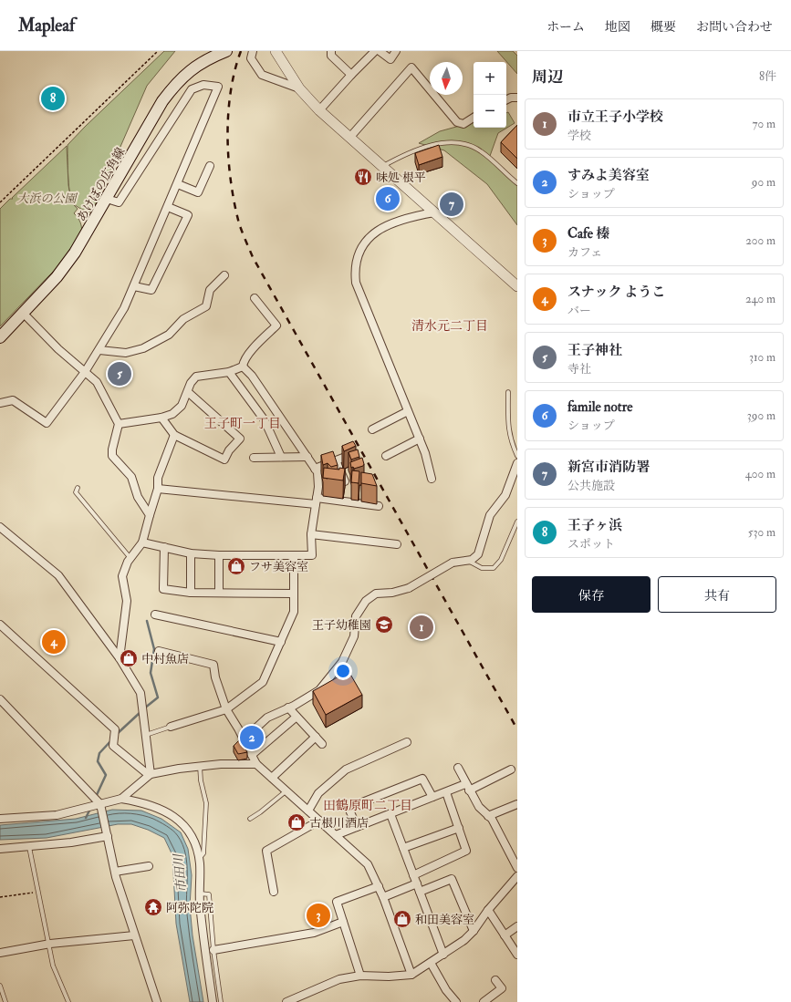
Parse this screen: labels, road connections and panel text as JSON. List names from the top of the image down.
{
  "streets": {
    "main road": ["あけぼの広角線"]
  },
  "districts": ["清水元二丁目", "王子町一丁目", "田鶴原町二丁目"],
  "water": ["市田川"],
  "parks": ["大浜の公園"],
  "places": {
    "restaurant": ["味処 根平"],
    "shop": [
      "フサ美容室",
      "中村魚店",
      "古根川酒店",
      "和田美容室"
    ],
    "school or university": ["王子幼稚園"],
    "temple": ["阿弥陀院"]
  },
  "north": "bottom",
  "page": {
    "header": "Mapleaf",
    "nav": [
      "ホーム",
      "地図",
      "概要",
      "お問い合わせ"
    ],
    "heading": ["周辺", "8件"],
    "map_buttons": ["+", "−"],
    "pins": [
      "8",
      "6",
      "7",
      "5",
      "1",
      "4",
      "2",
      "3"
    ],
    "list": [
      {
        "mark": "1",
        "name": "市立王子小学校",
        "note": "学校",
        "value": "70 m"
      },
      {
        "mark": "2",
        "name": "すみよ美容室",
        "note": "ショップ",
        "value": "90 m"
      },
      {
        "mark": "3",
        "name": "Cafe 榛",
        "note": "カフェ",
        "value": "200 m"
      },
      {
        "mark": "4",
        "name": "スナック ようこ",
        "note": "バー",
        "value": "240 m"
      },
      {
        "mark": "5",
        "name": "王子神社",
        "note": "寺社",
        "value": "310 m"
      },
      {
        "mark": "6",
        "name": "famile notre",
        "note": "ショップ",
        "value": "390 m"
      },
      {
        "mark": "7",
        "name": "新宮市消防署",
        "note": "公共施設",
        "value": "400 m"
      },
      {
        "mark": "8",
        "name": "王子ヶ浜",
        "note": "スポット",
        "value": "530 m"
      }
    ],
    "buttons": ["保存", "共有"]
  }
}
